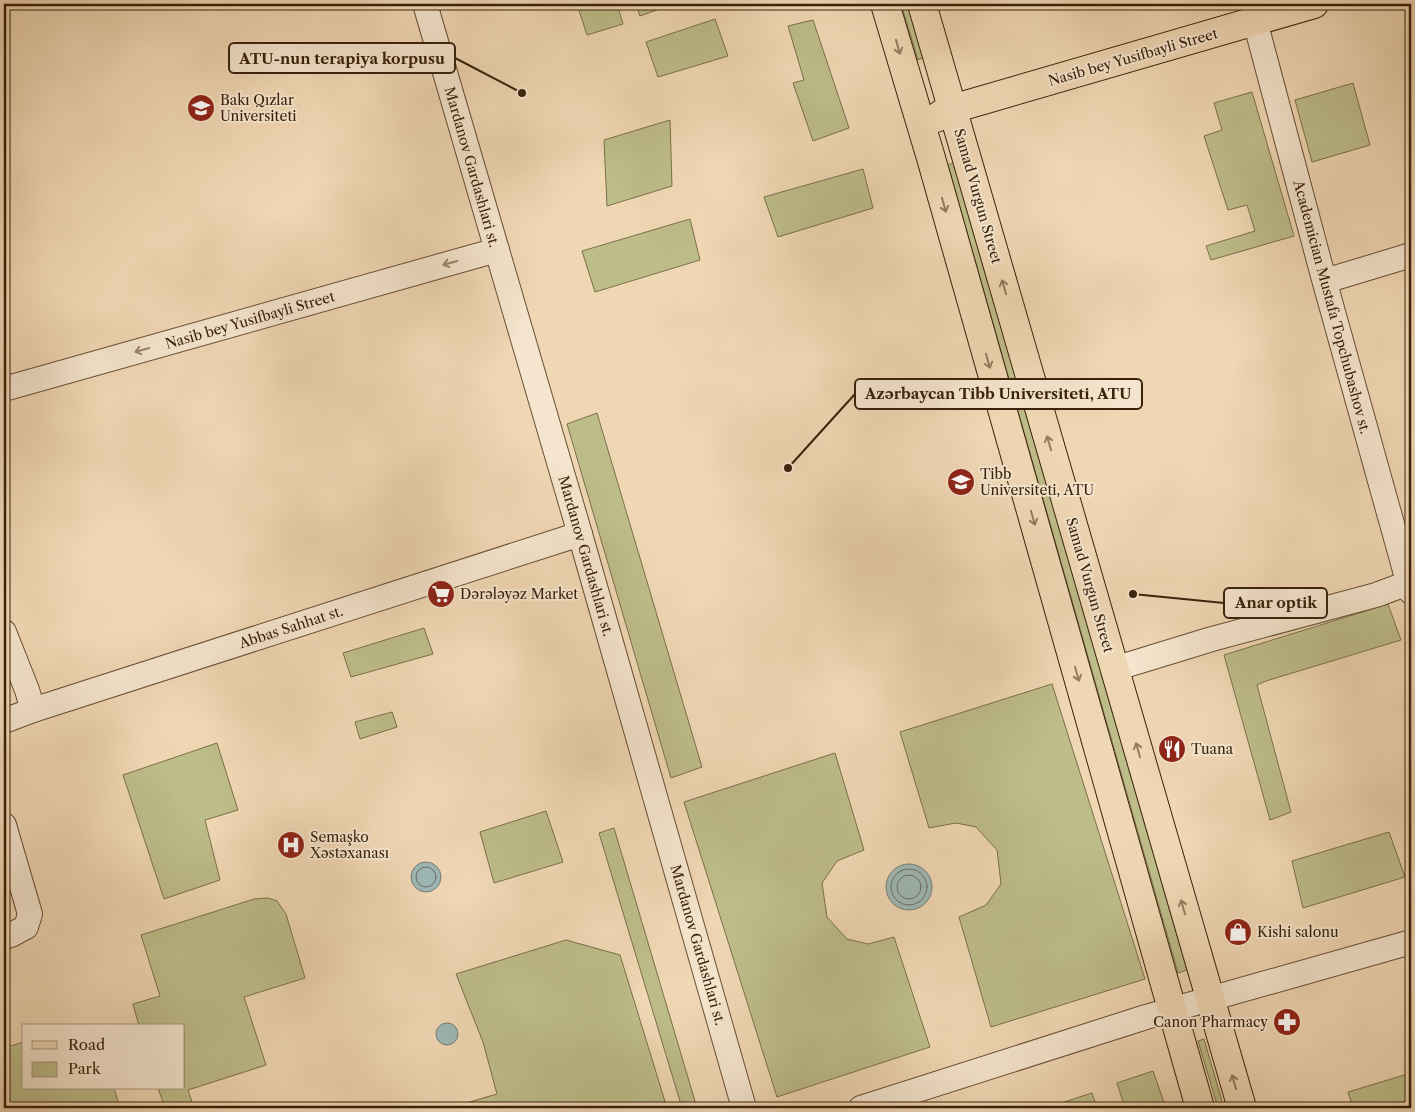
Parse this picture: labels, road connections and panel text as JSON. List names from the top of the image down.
{
  "streets": {
    "main road": ["Nasib bey Yusifbayli Street", "Samad Vurgun Street"],
    "street": ["Mardanov Gardashlari st.", "Academician Mustafa Topchubashov st.", "Abbas Sahhat st."]
  },
  "crossings": [
    ["Nasib bey Yusifbayli Street", "Mardanov Gardashlari st."],
    ["Nasib bey Yusifbayli Street", "Samad Vurgun Street"],
    ["Nasib bey Yusifbayli Street", "Academician Mustafa Topchubashov st."],
    ["Mardanov Gardashlari st.", "Abbas Sahhat st."]
  ],
  "one_way": ["Nasib bey Yusifbayli Street"],
  "places": {
    "other": ["ATU-nun terapiya korpusu", "Azərbaycan Tibb Universiteti, ATU", "Anar optik"],
    "school or university": ["Bakı Qızlar Universiteti", "Tibb Universiteti, ATU"],
    "supermarket": ["Dərələyəz Market"],
    "restaurant": ["Tuana"],
    "hospital": ["Semaşko Xəstəxanası"],
    "shop": ["Kishi salonu"],
    "pharmacy": ["Canon Pharmacy"]
  },
  "legend": ["Road", "Park"]
}
